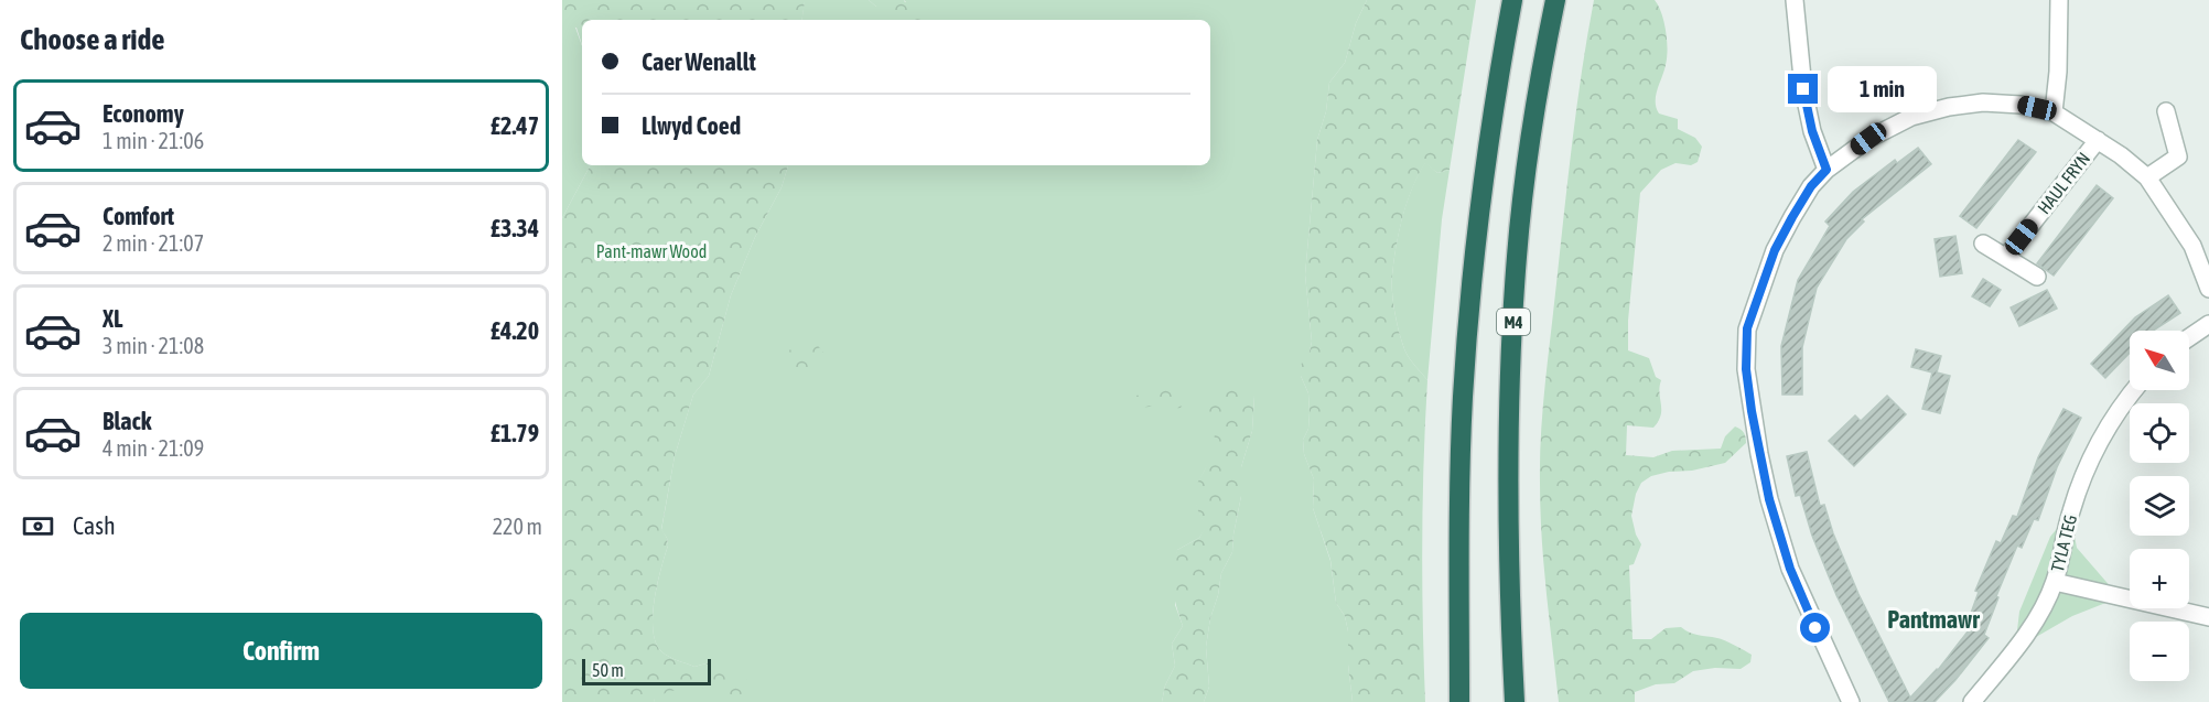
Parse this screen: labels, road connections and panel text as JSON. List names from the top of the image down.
{
  "streets": {
    "highway": ["M4"],
    "street": ["HAUL FRYN", "TYLA TEG"]
  },
  "districts": ["Pantmawr"],
  "parks": ["Pant-mawr Wood"],
  "scale_bar": "50 m",
  "north": "top left",
  "page": {
    "heading": "Choose a ride",
    "banner": ["Caer Wenallt", "Llwyd Coed"],
    "bubble": "1 min",
    "list": [
      {
        "name": "Economy",
        "note": "1 min · 21:06",
        "value": "£2.47"
      },
      {
        "name": "Comfort",
        "note": "2 min · 21:07",
        "value": "£3.34"
      },
      {
        "name": "XL",
        "note": "3 min · 21:08",
        "value": "£4.20"
      },
      {
        "name": "Black",
        "note": "4 min · 21:09",
        "value": "£1.79"
      }
    ],
    "map_buttons": ["+", "−"],
    "pay": ["Cash", "220 m"],
    "buttons": "Confirm",
    "scale": "50 m"
  }
}
